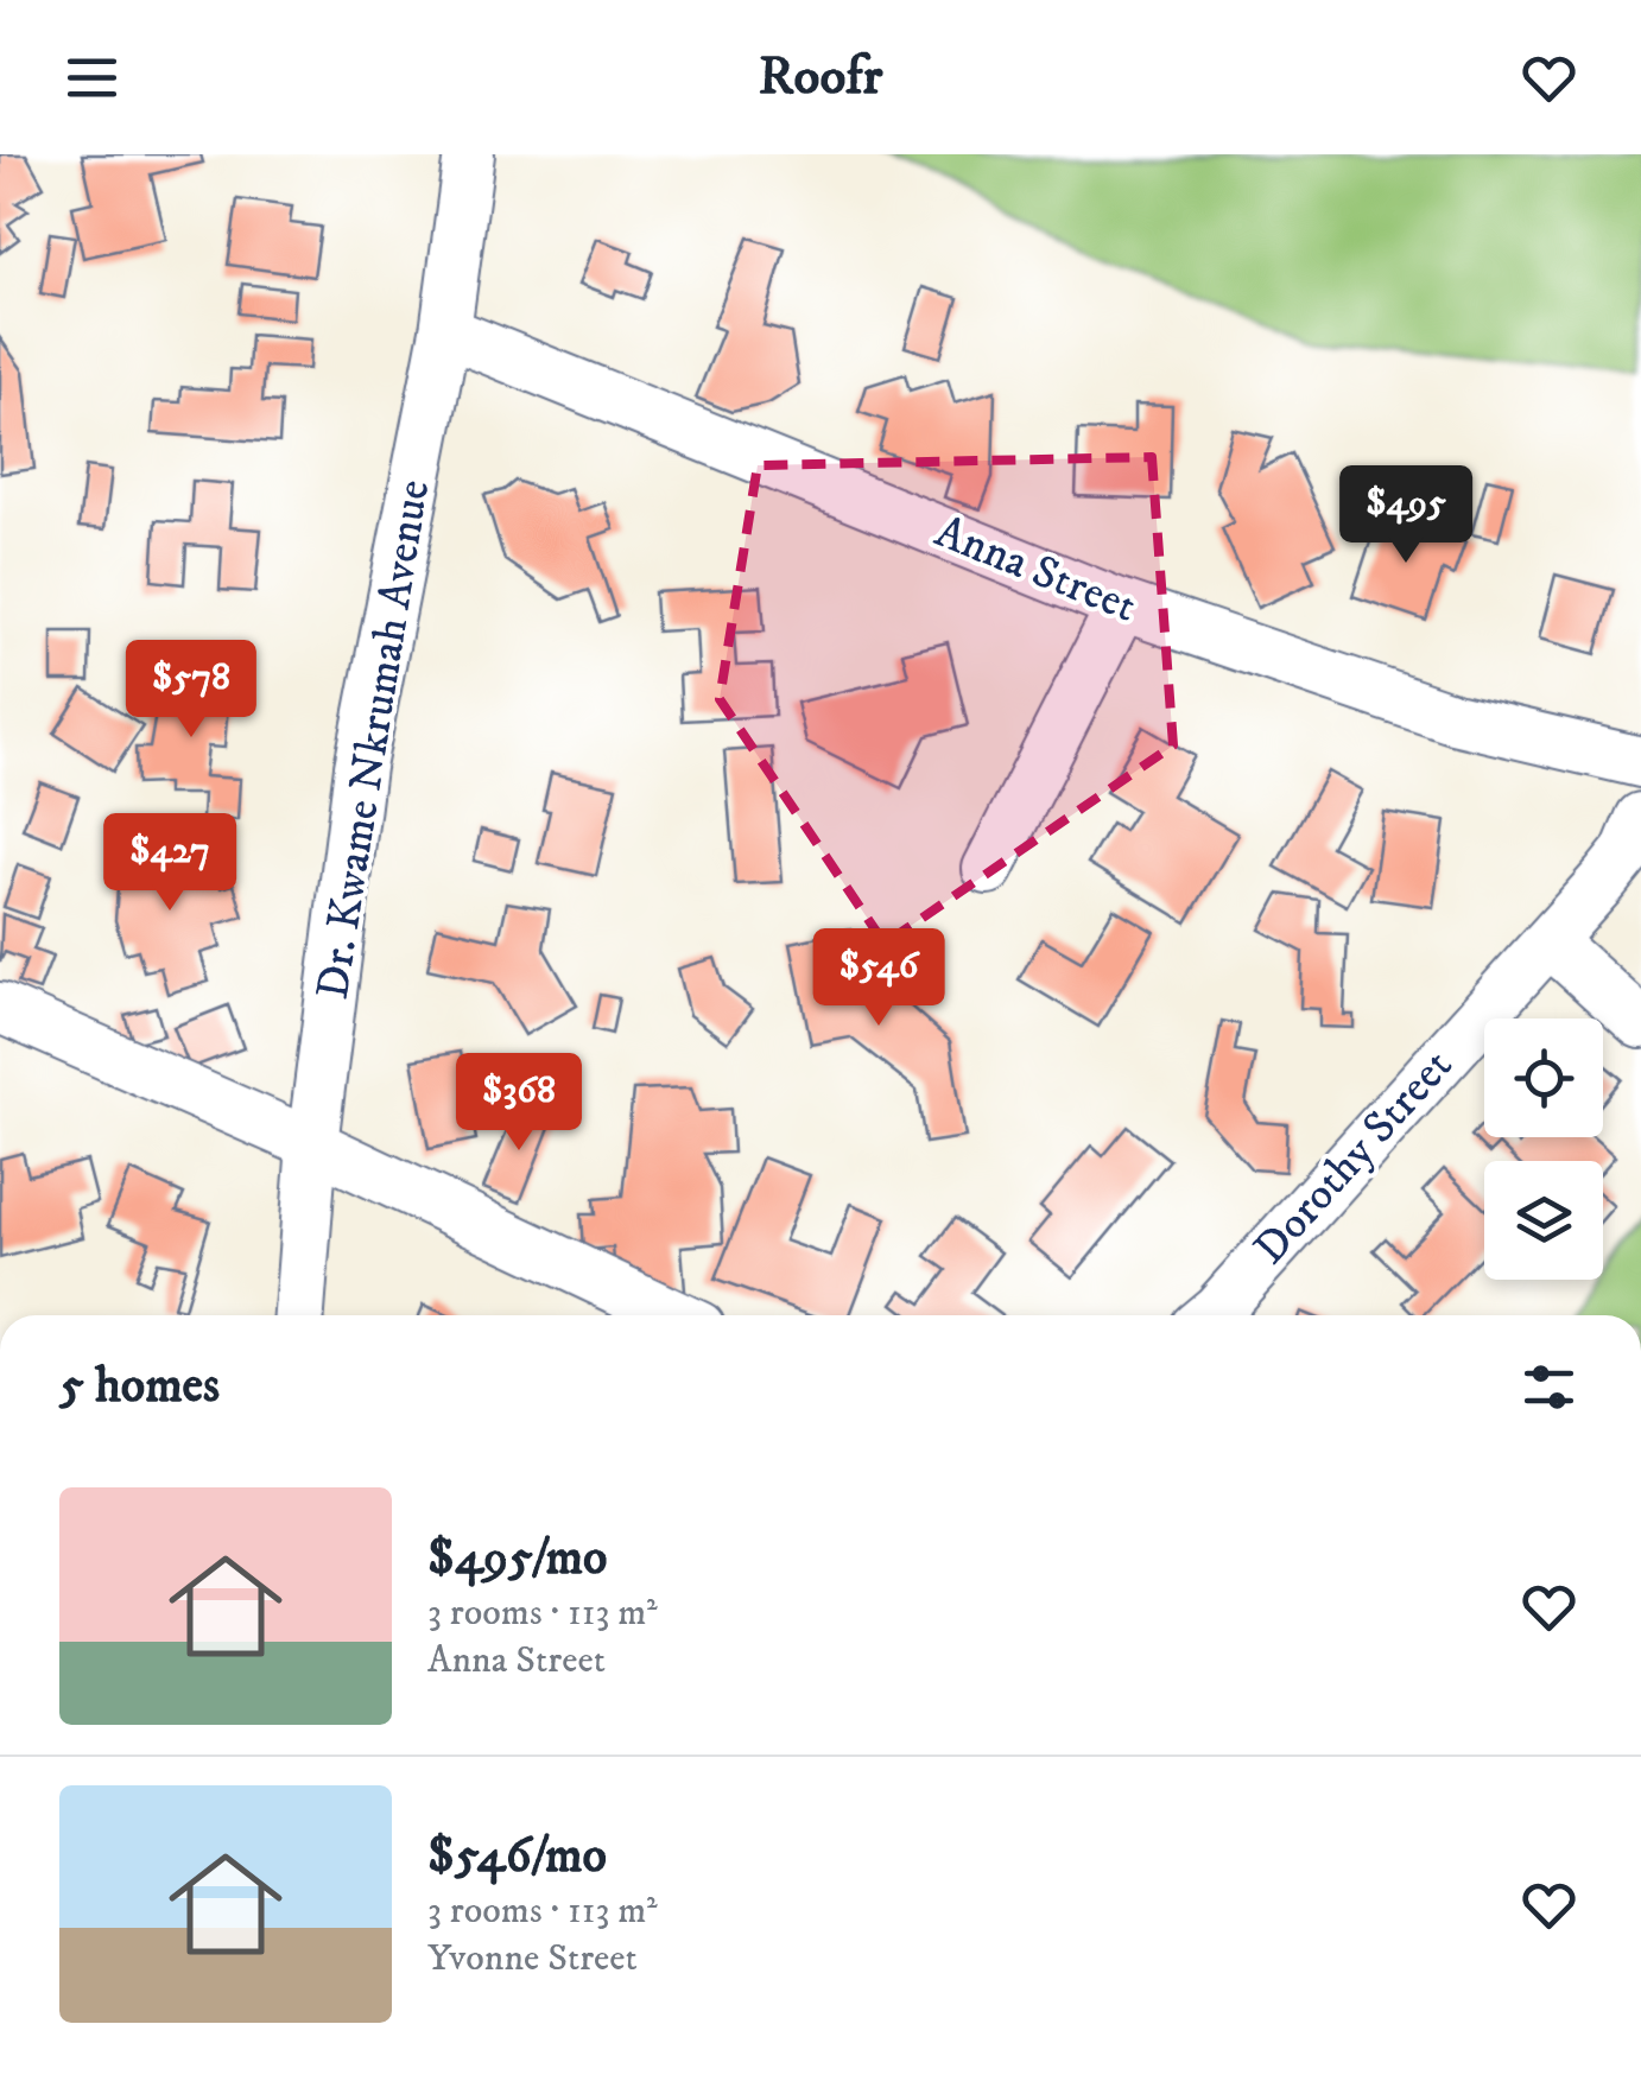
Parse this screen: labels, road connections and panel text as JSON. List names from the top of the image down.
{
  "streets": {
    "street": ["Anna Street", "Dr. Kwame Nkrumah Avenue", "Dorothy Street"]
  },
  "crossings": [
    ["Anna Street", "Dr. Kwame Nkrumah Avenue"]
  ],
  "page": {
    "header": "Roofr",
    "price": [
      "$495",
      "$578",
      "$427",
      "$546",
      "$368"
    ],
    "heading": "5 homes",
    "list": [
      {
        "name": "$495/mo",
        "note": "3 rooms · 113 m² · Anna Street"
      },
      {
        "name": "$546/mo",
        "note": "3 rooms · 113 m² · Yvonne Street"
      }
    ]
  }
}
